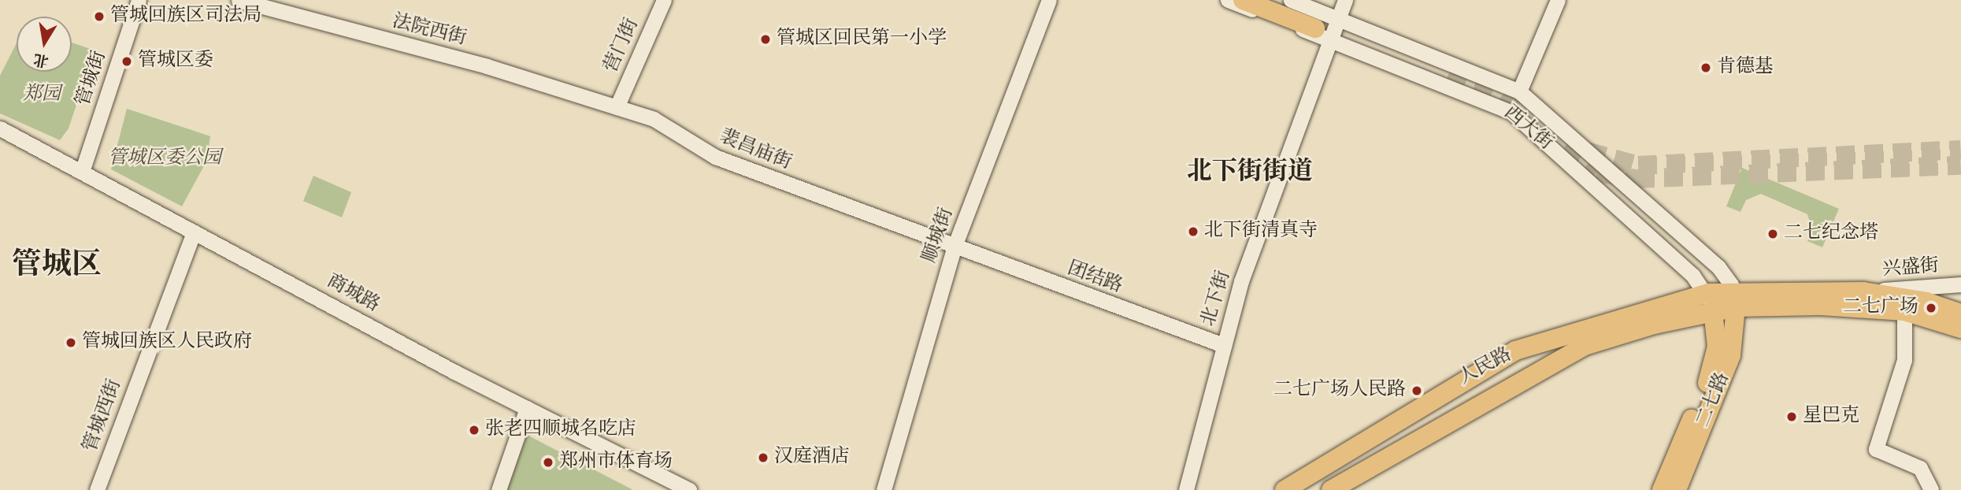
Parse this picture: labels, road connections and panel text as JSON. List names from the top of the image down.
{
  "streets": {
    "main road": ["人民路", "二七路"],
    "street": [
      "法院西街",
      "营门街",
      "管城街",
      "西大街",
      "裴昌庙街",
      "顺城街",
      "兴盛街",
      "团结路",
      "商城路",
      "北下街",
      "管城西街"
    ]
  },
  "crossings": [
    ["法院西街", "裴昌庙街"],
    ["营门街", "裴昌庙街"],
    ["管城街", "商城路"],
    ["西大街", "北下街"],
    ["西大街", "人民路"],
    ["西大街", "二七路"],
    ["裴昌庙街", "顺城街"],
    ["裴昌庙街", "团结路"],
    ["顺城街", "团结路"],
    ["团结路", "北下街"],
    ["商城路", "管城西街"],
    ["人民路", "二七路"]
  ],
  "districts": ["北下街街道", "管城区"],
  "parks": ["郑园", "管城区委公园"],
  "places": [
    "管城回族区司法局",
    "管城区回民第一小学",
    "管城区委",
    "肯德基",
    "北下街清真寺",
    "二七纪念塔",
    "二七广场",
    "管城回族区人民政府",
    "二七广场人民路",
    "星巴克",
    "张老四顺城名吃店",
    "汉庭酒店",
    "郑州市体育场"
  ],
  "north": "bottom"
}
